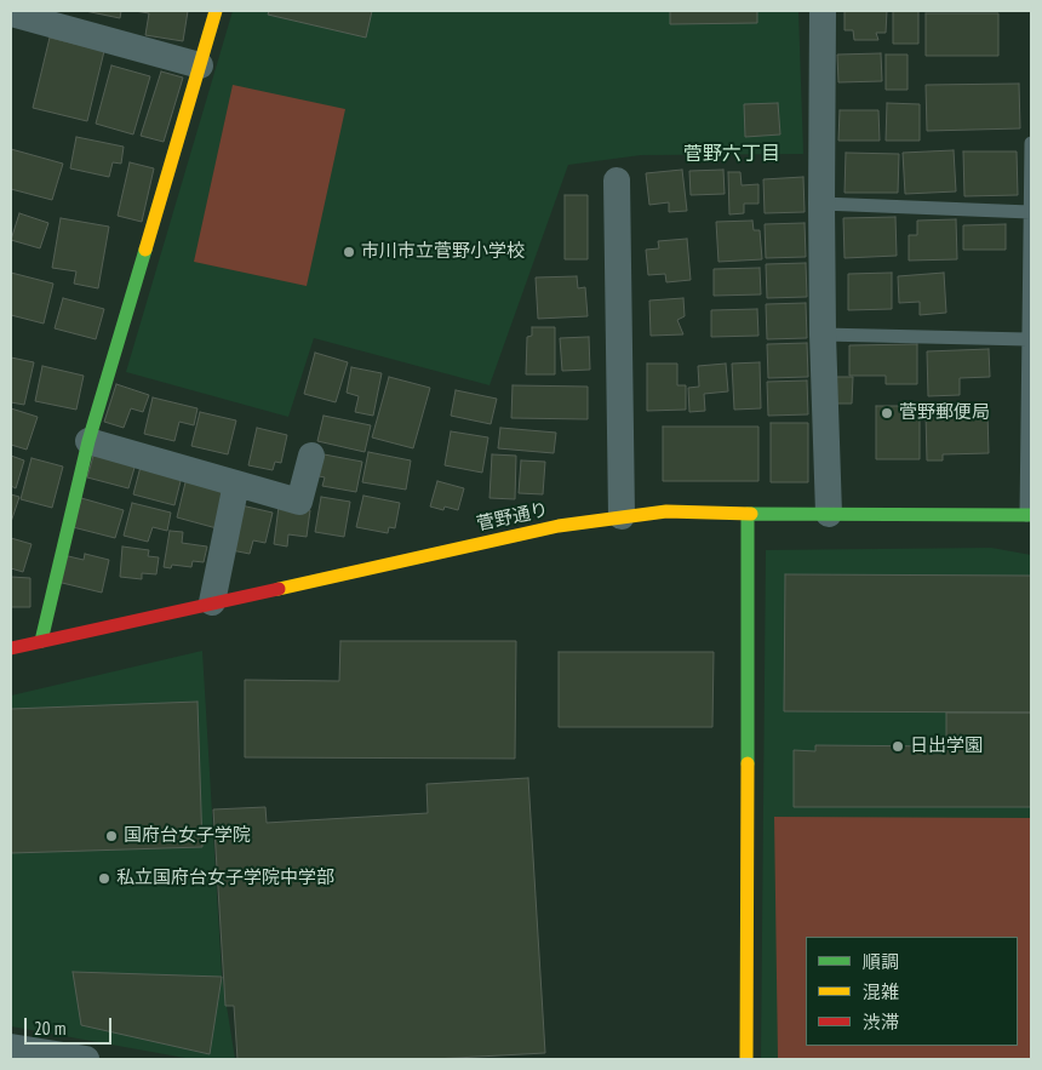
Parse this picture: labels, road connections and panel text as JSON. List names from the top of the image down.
{
  "streets": {
    "street": ["菅野通り"]
  },
  "districts": ["菅野六丁目"],
  "places": [
    "市川市立菅野小学校",
    "菅野郵便局",
    "日出学園",
    "国府台女子学院",
    "私立国府台女子学院中学部"
  ],
  "legend": ["順調", "混雑", "渋滞"],
  "scale_bar": "20 m"
}
